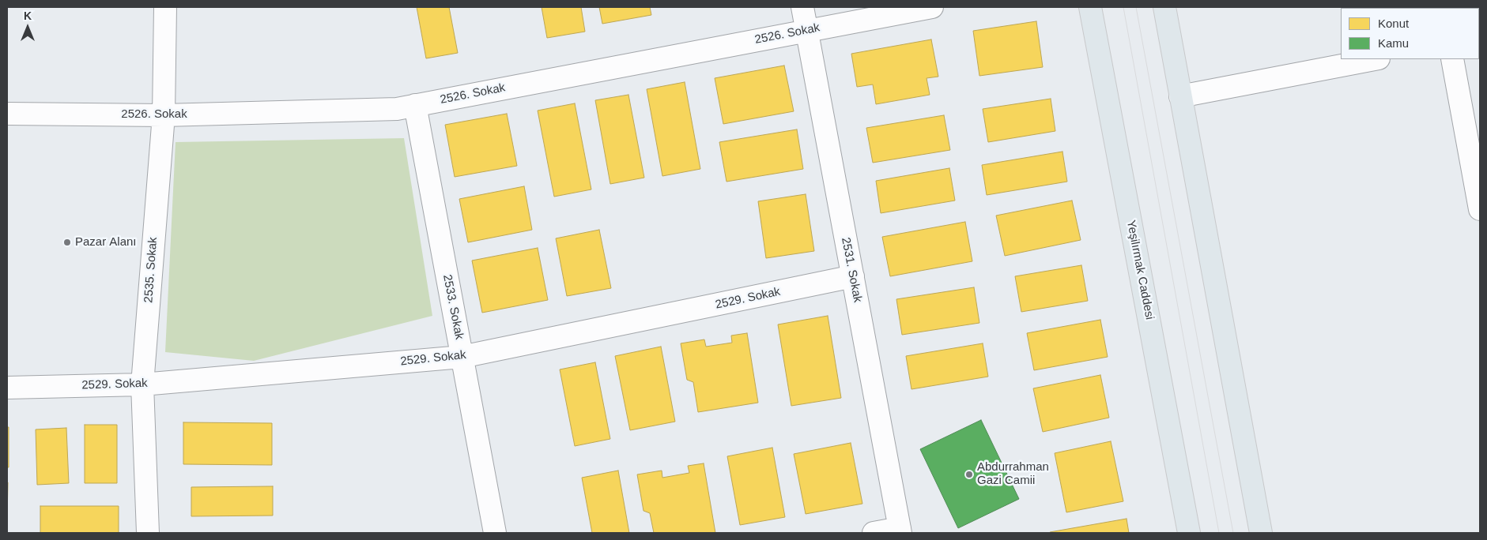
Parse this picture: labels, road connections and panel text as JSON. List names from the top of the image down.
{
  "streets": {
    "main road": ["Yeşilırmak Caddesi"],
    "street": [
      "2526. Sokak",
      "2535. Sokak",
      "2531. Sokak",
      "2529. Sokak",
      "2533. Sokak"
    ]
  },
  "crossings": [
    ["2526. Sokak", "2535. Sokak"],
    ["2526. Sokak", "2531. Sokak"],
    ["2526. Sokak", "2533. Sokak"],
    ["2535. Sokak", "2529. Sokak"],
    ["2531. Sokak", "2529. Sokak"],
    ["2529. Sokak", "2533. Sokak"]
  ],
  "places": ["Pazar Alanı", "Abdurrahman Gazi Camii"],
  "legend": ["Konut", "Kamu"],
  "north": "top"
}
